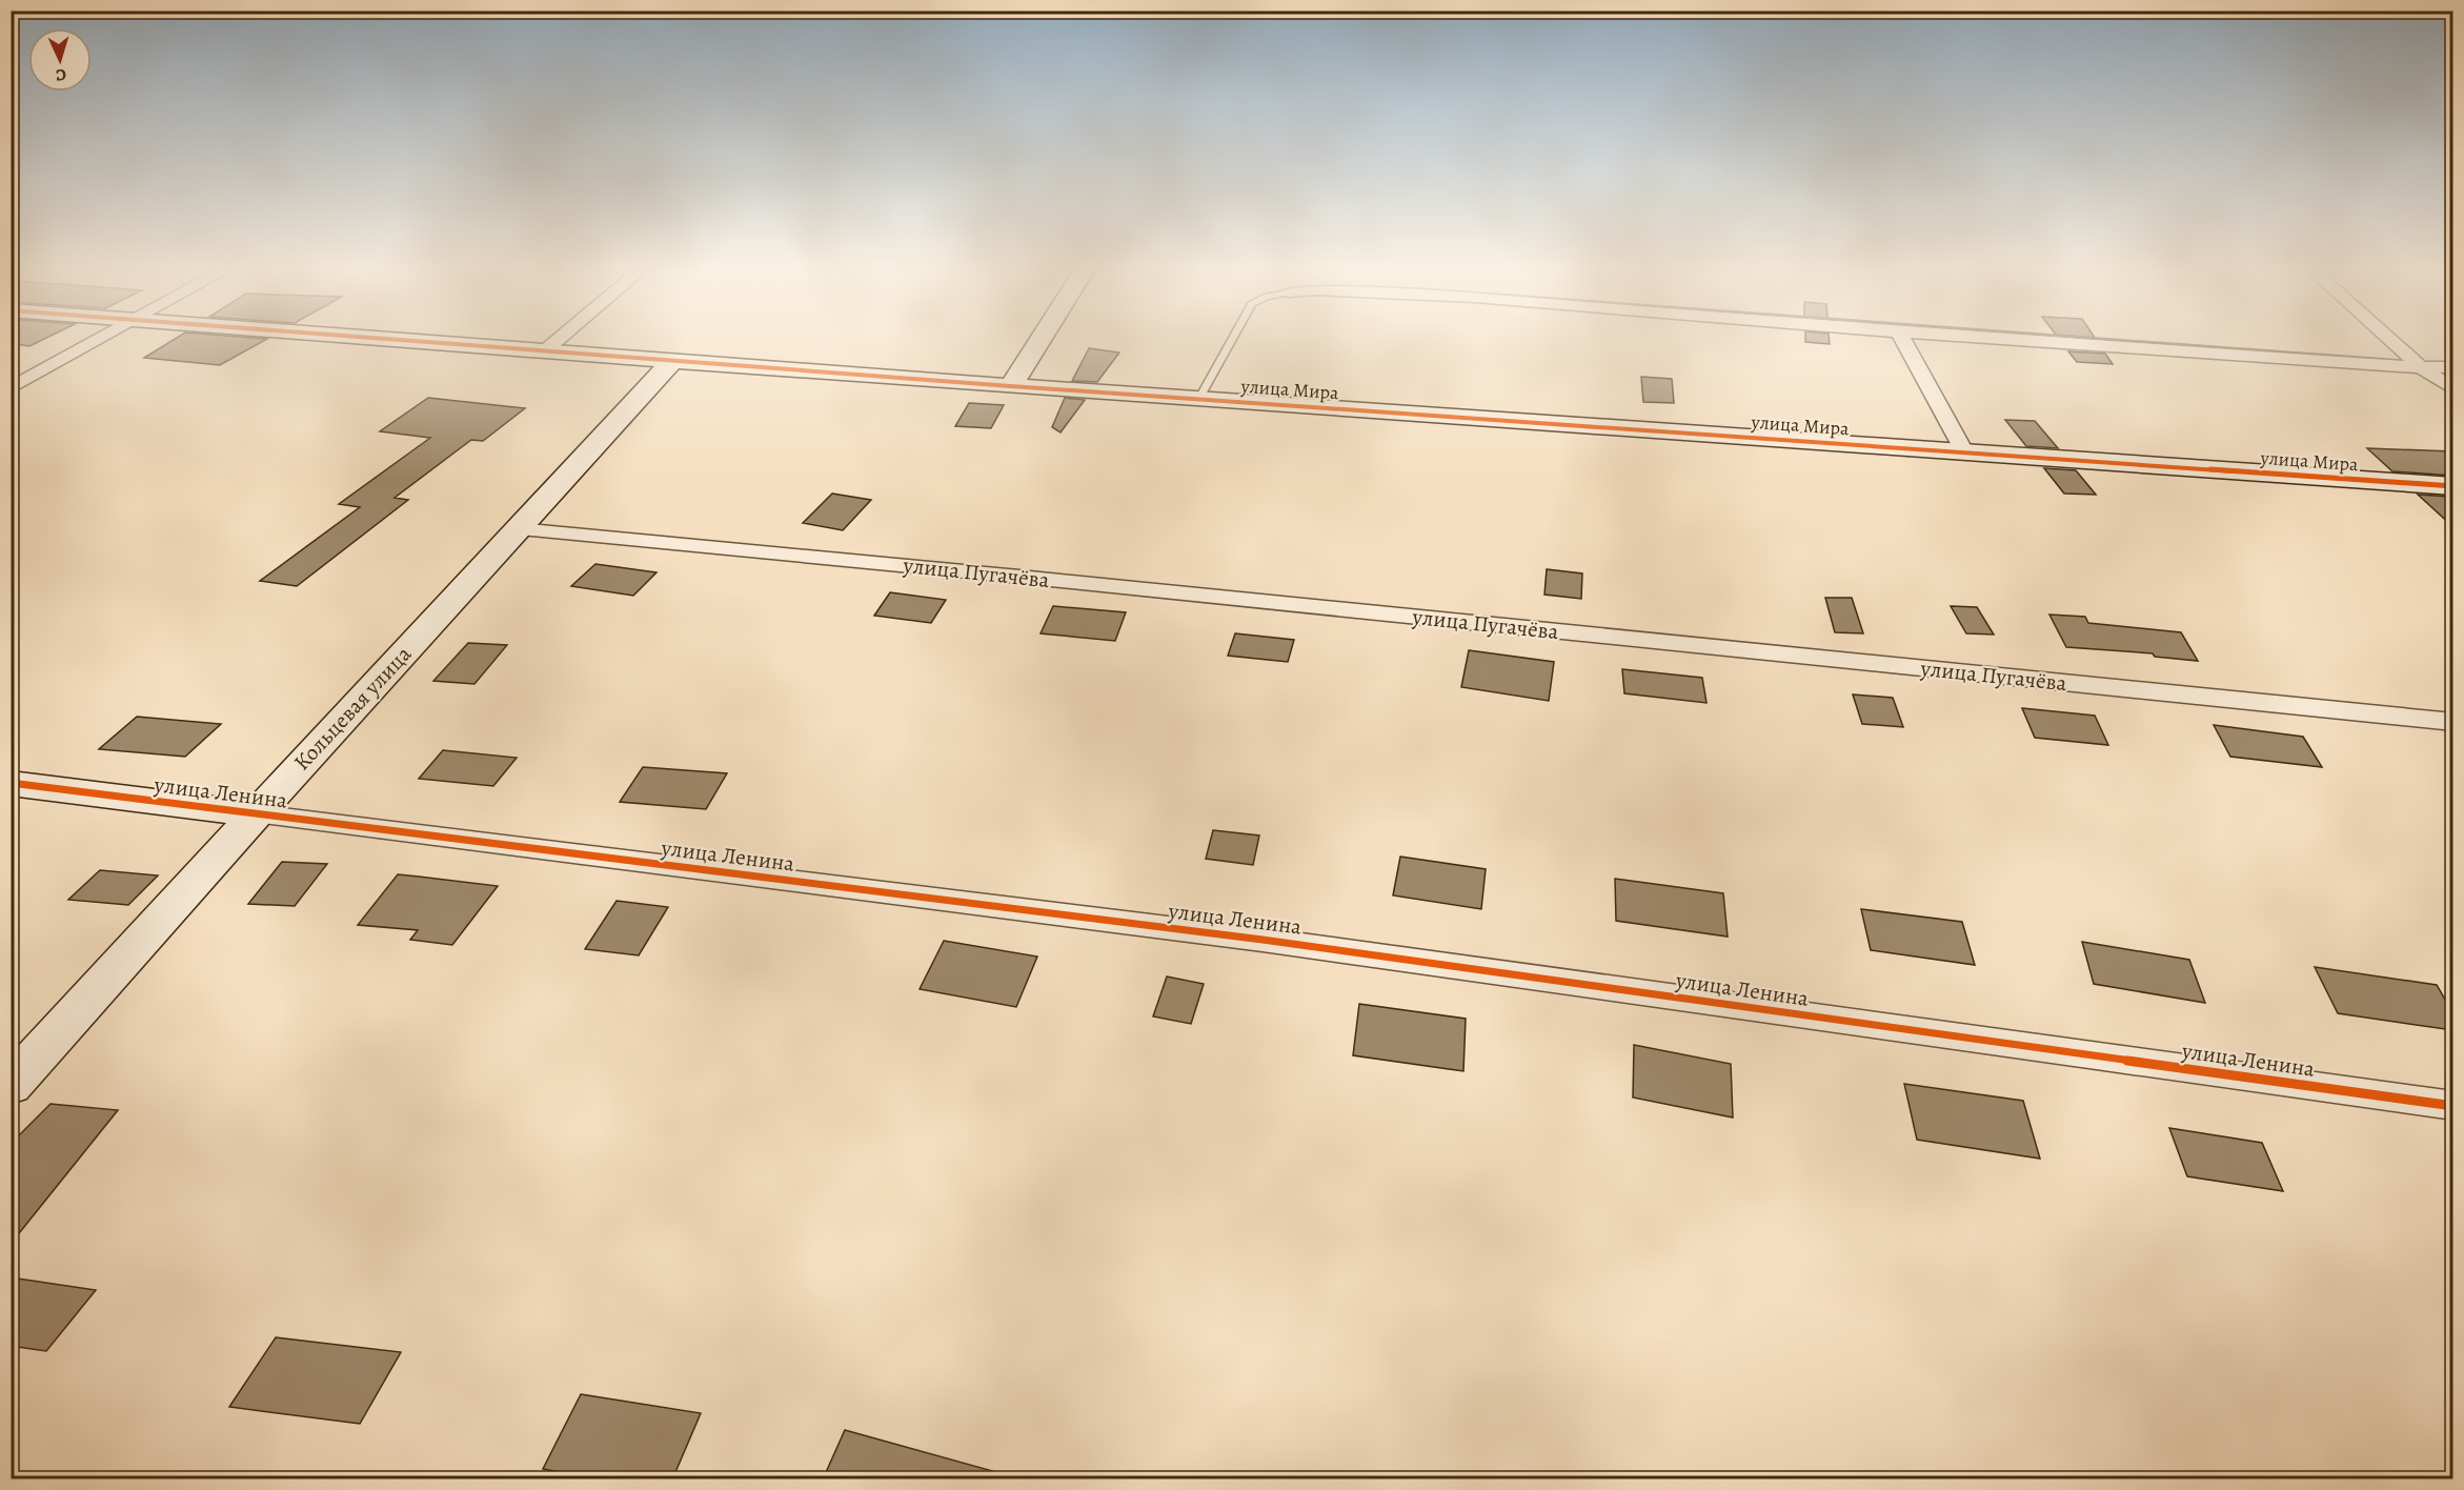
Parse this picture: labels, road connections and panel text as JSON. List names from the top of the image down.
{
  "streets": {
    "street": [
      "улица Мира",
      "улица Пугачёва",
      "Кольцевая улица",
      "улица Ленина"
    ]
  },
  "crossings": [
    ["улица Мира", "Кольцевая улица"],
    ["улица Пугачёва", "Кольцевая улица"],
    ["Кольцевая улица", "улица Ленина"]
  ],
  "north": "bottom"
}
